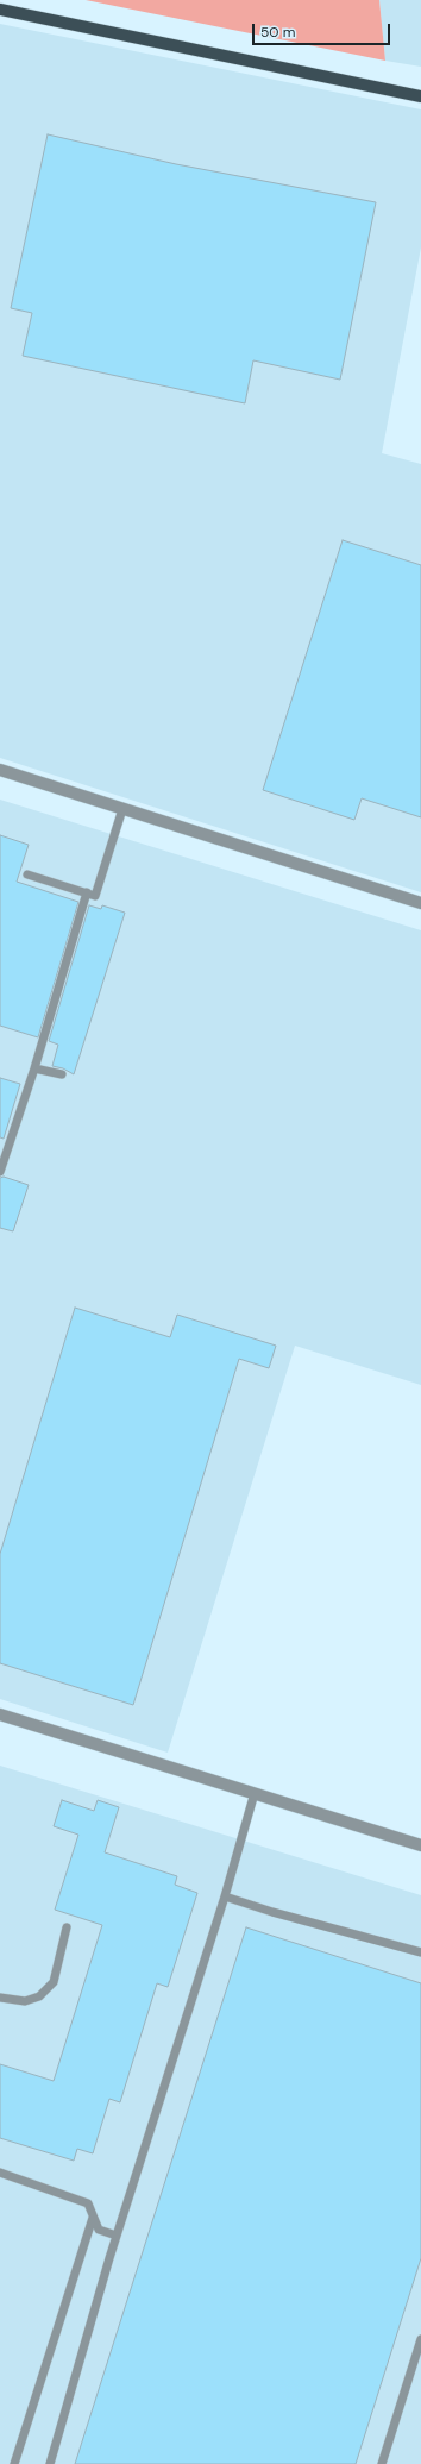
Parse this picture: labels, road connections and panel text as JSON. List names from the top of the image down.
{
  "scale_bar": "50 m"
}
